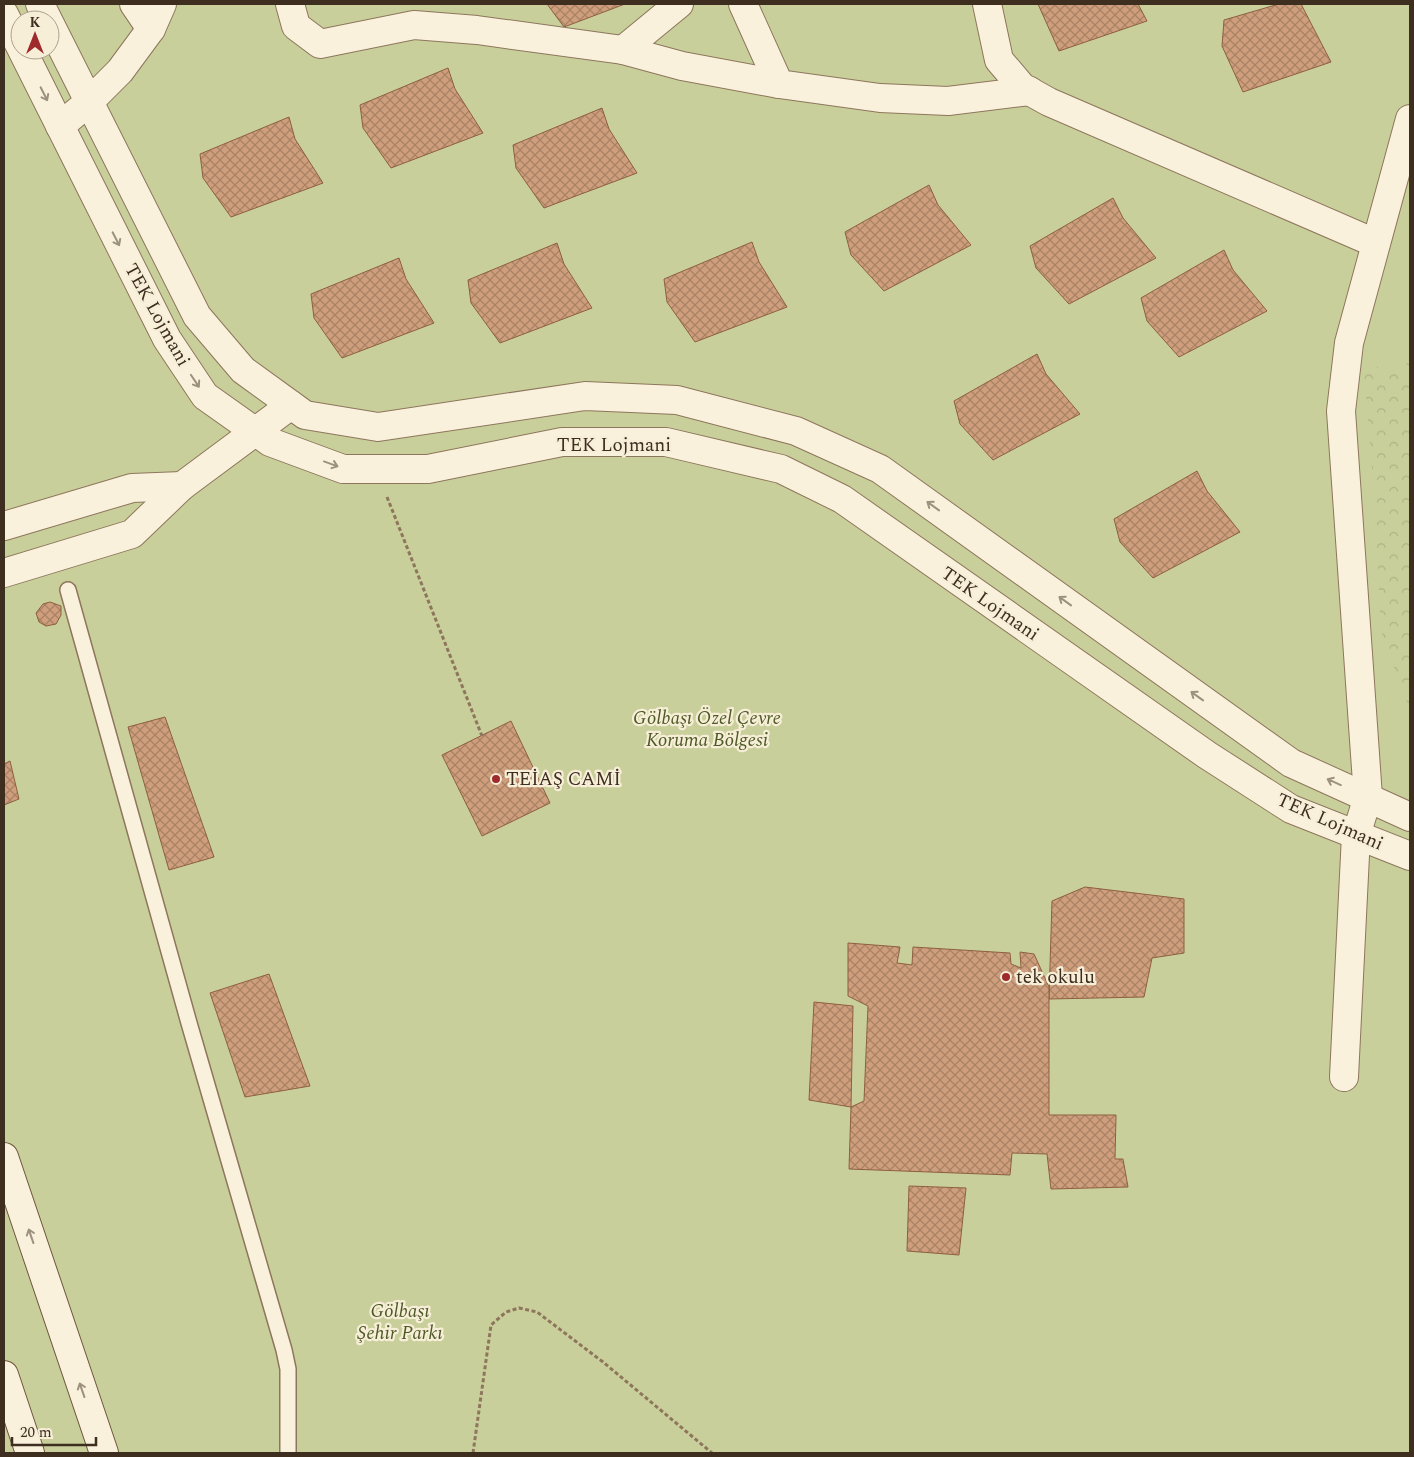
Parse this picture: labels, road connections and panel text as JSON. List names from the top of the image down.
{
  "streets": {
    "street": ["TEK Lojmani"]
  },
  "parks": ["Gölbaşı Özel Çevre Koruma Bölgesi", "Gölbaşı Şehir Parkı"],
  "places": ["TEİAŞ CAMİ", "tek okulu"],
  "scale_bar": "20 m",
  "north": "top"
}
